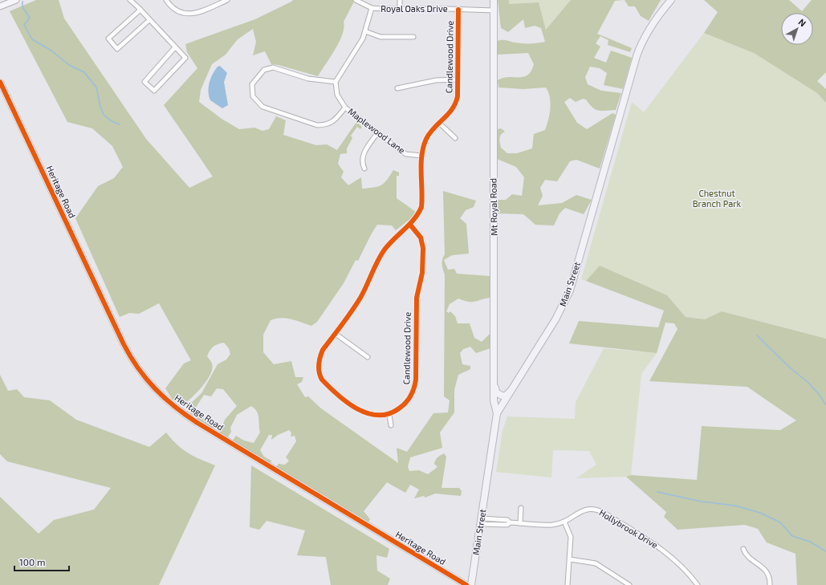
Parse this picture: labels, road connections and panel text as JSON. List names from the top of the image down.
{
  "streets": {
    "main road": ["Mt Royal Road", "Main Street"],
    "street": [
      "Royal Oaks Drive",
      "Candlewood Drive",
      "Maplewood Lane",
      "Heritage Road",
      "Hollybrook Drive"
    ]
  },
  "crossings": [
    ["Royal Oaks Drive", "Candlewood Drive"],
    ["Royal Oaks Drive", "Mt Royal Road"],
    ["Candlewood Drive", "Maplewood Lane"],
    ["Mt Royal Road", "Main Street"],
    ["Main Street", "Hollybrook Drive"]
  ],
  "parks": ["Chestnut Branch Park"],
  "scale_bar": "100 m",
  "north": "top right"
}
